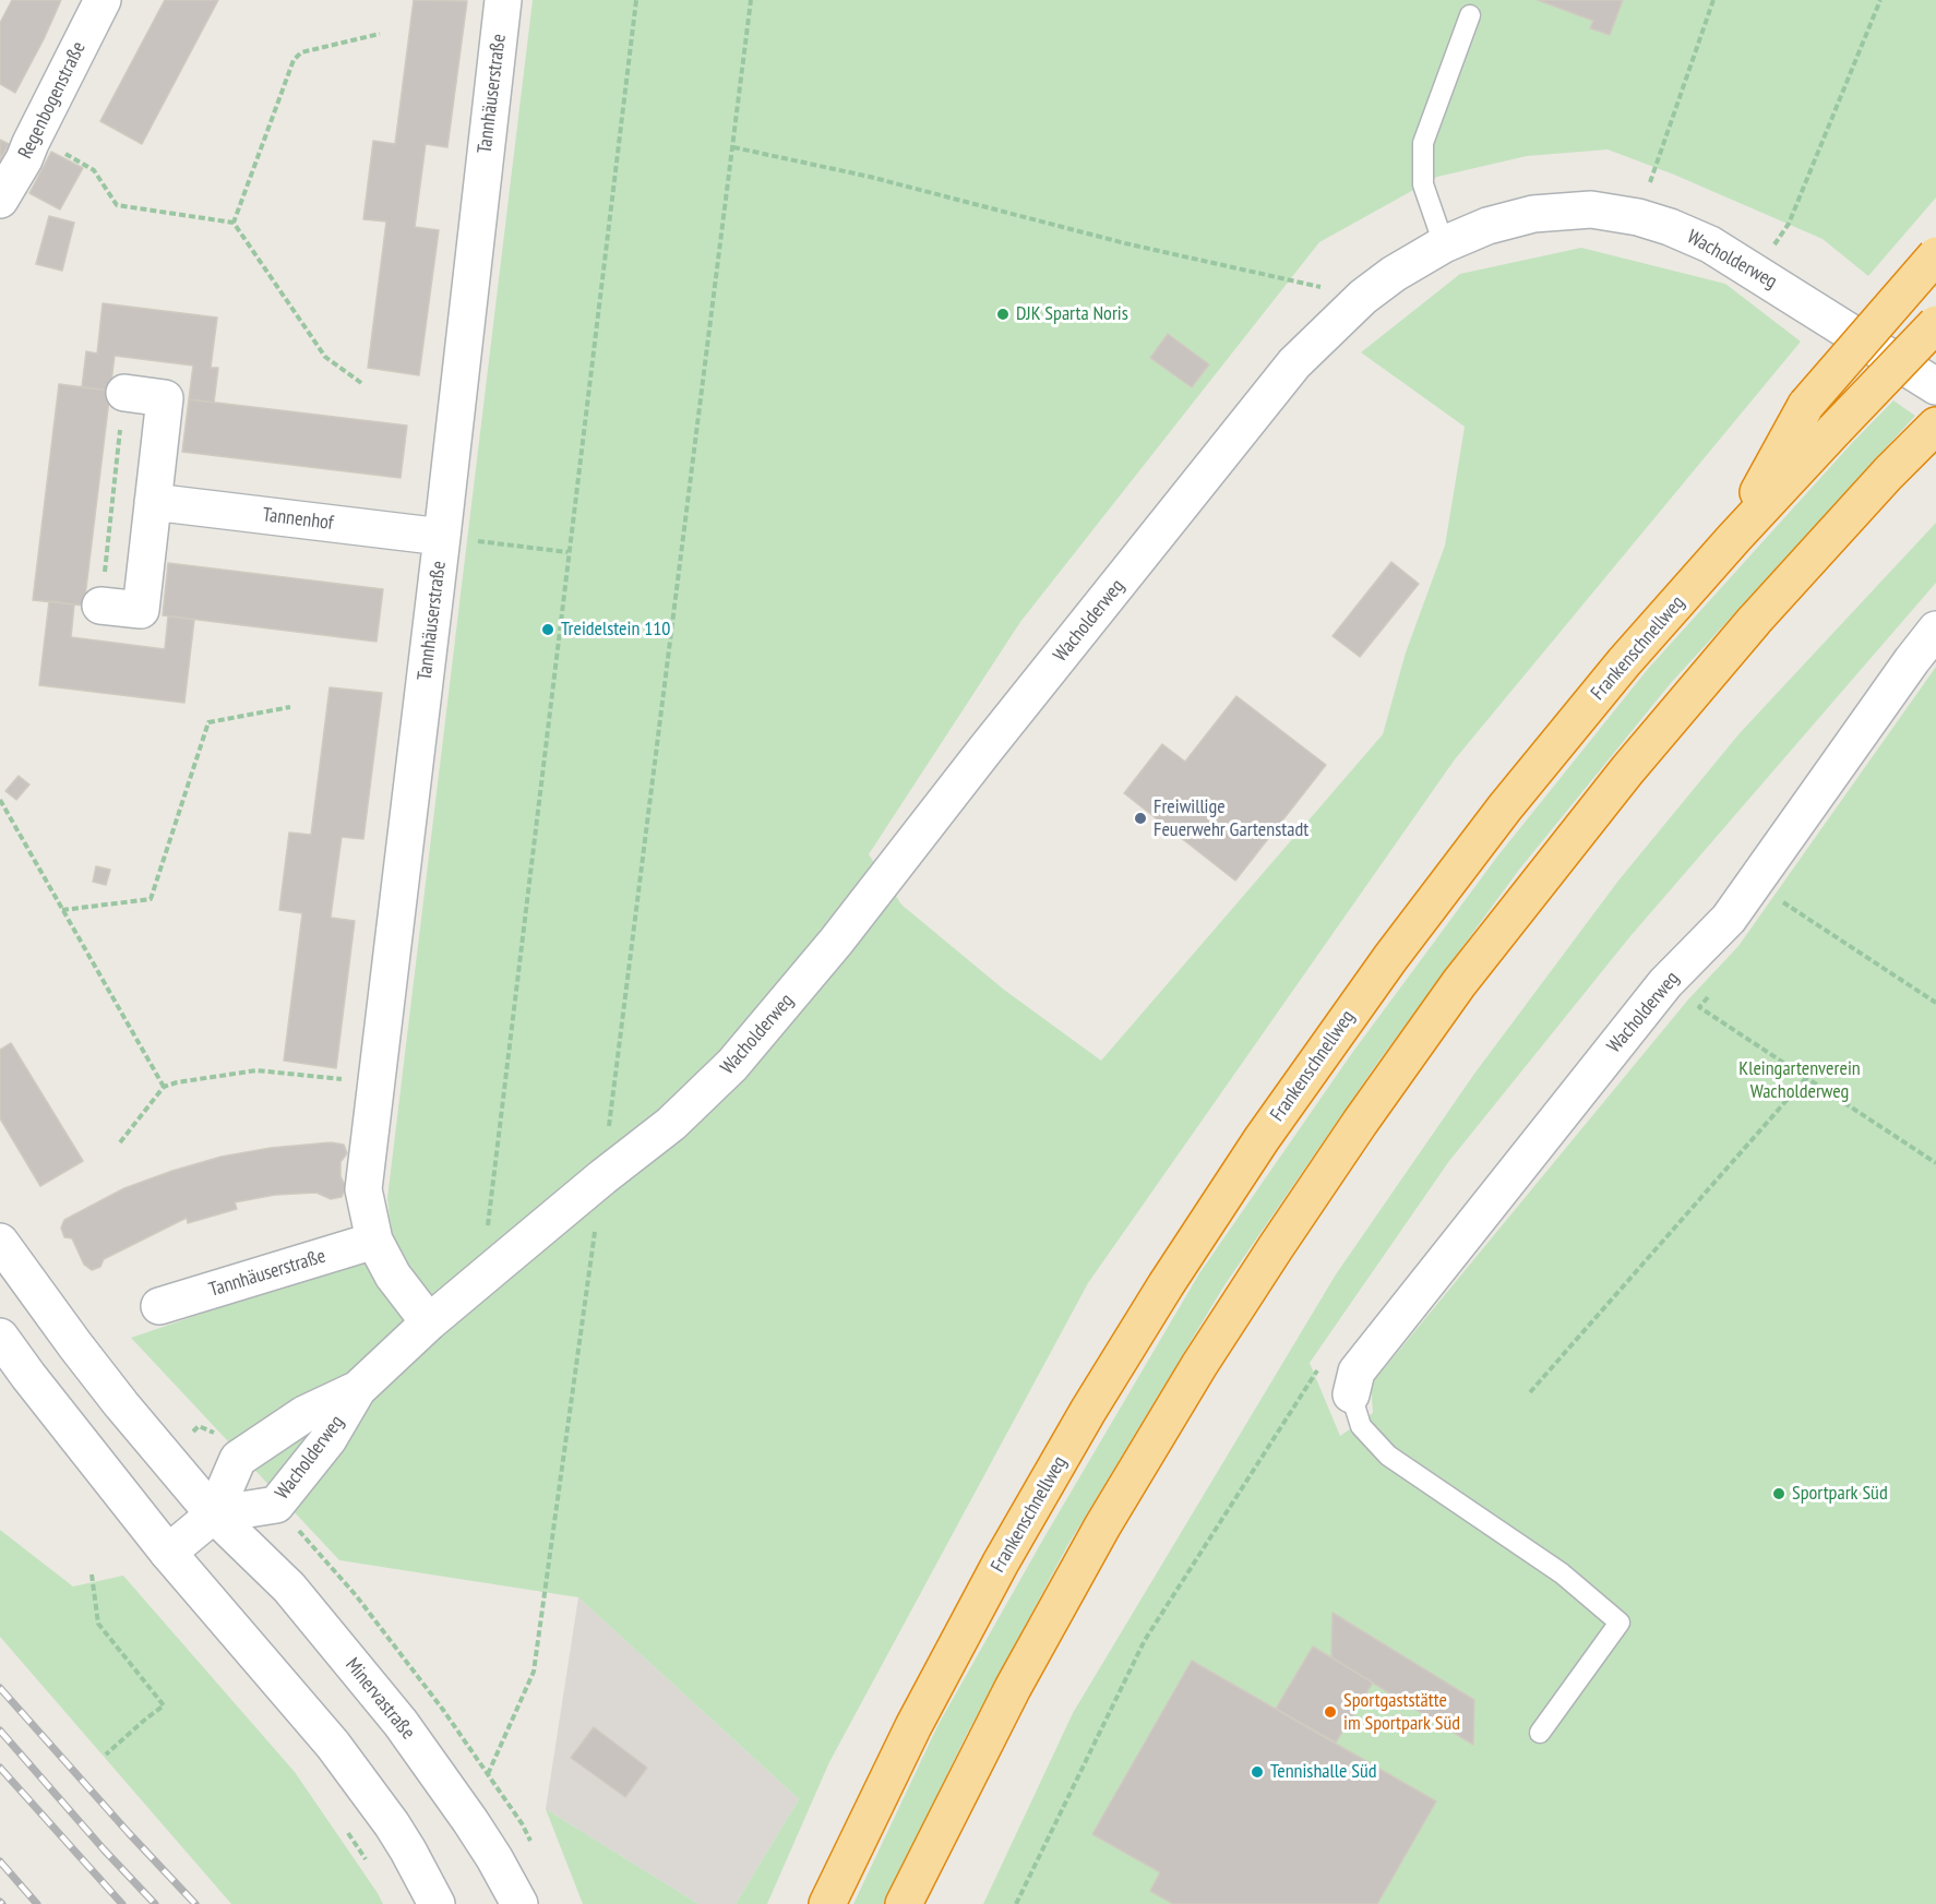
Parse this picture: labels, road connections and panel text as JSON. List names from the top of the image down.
{
  "streets": {
    "highway": ["Frankenschnellweg"],
    "street": [
      "Tannhäuserstraße",
      "Regenbogenstraße",
      "Wacholderweg",
      "Tannenhof",
      "Minervastraße"
    ]
  },
  "crossings": [
    ["Tannhäuserstraße", "Wacholderweg"],
    ["Tannhäuserstraße", "Tannenhof"],
    ["Wacholderweg", "Minervastraße"]
  ],
  "parks": ["Kleingartenverein Wacholderweg"],
  "places": [
    "DJK Sparta Noris",
    "Treidelstein 110",
    "Freiwillige Feuerwehr Gartenstadt",
    "Sportpark Süd",
    "Sportgaststätte im Sportpark Süd",
    "Tennishalle Süd"
  ]
}
